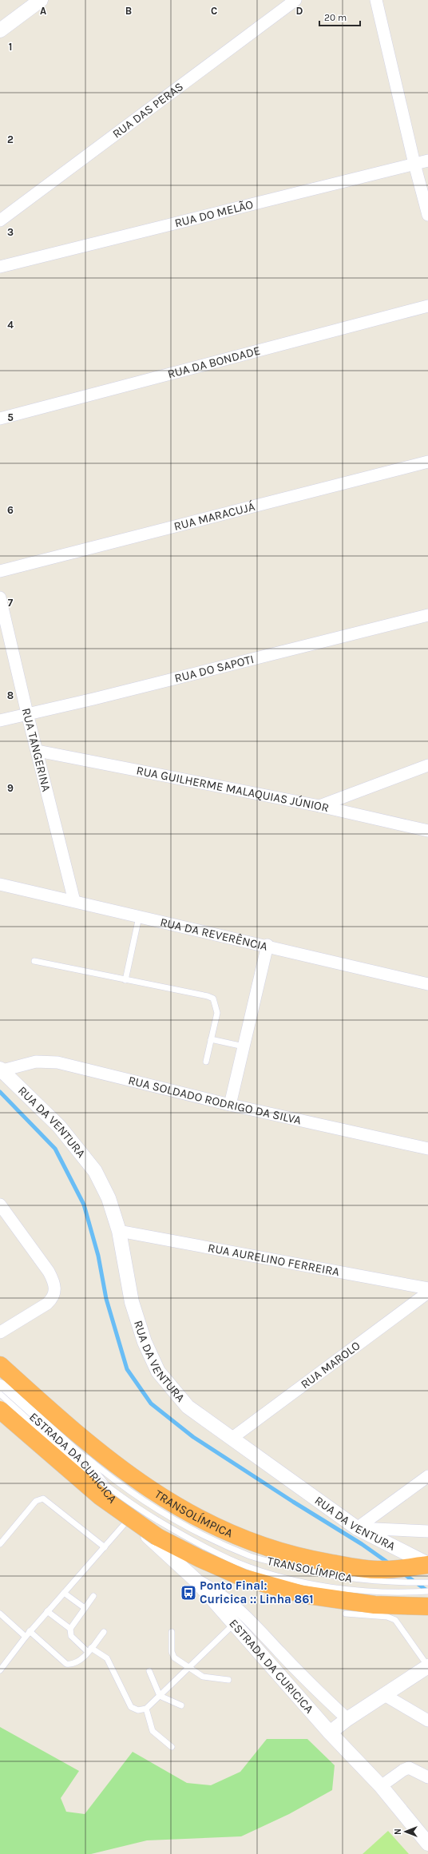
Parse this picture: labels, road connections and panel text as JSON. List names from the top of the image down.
{
  "streets": {
    "highway": ["TRANSOLÍMPICA"],
    "street": [
      "RUA DAS PERAS",
      "RUA DO MELÃO",
      "RUA DA BONDADE",
      "RUA MARACUJÁ",
      "RUA DO SAPOTI",
      "RUA TANGERINA",
      "RUA GUILHERME MALAQUIAS JÚNIOR",
      "RUA DA REVERÊNCIA",
      "RUA SOLDADO RODRIGO DA SILVA",
      "RUA DA VENTURA",
      "RUA AURELINO FERREIRA",
      "RUA MAROLO",
      "ESTRADA DA CURICICA"
    ]
  },
  "crossings": [
    ["RUA DO SAPOTI", "RUA TANGERINA"],
    ["RUA TANGERINA", "RUA GUILHERME MALAQUIAS JÚNIOR"],
    ["RUA TANGERINA", "RUA DA REVERÊNCIA"],
    ["RUA SOLDADO RODRIGO DA SILVA", "RUA DA VENTURA"],
    ["RUA DA VENTURA", "RUA AURELINO FERREIRA"],
    ["RUA DA VENTURA", "RUA MAROLO"],
    ["RUA DA VENTURA", "TRANSOLÍMPICA"]
  ],
  "places": {
    "bus stop": ["Ponto Final: Curicica :: Linha 861"]
  },
  "scale_bar": "20 m",
  "north": "left",
  "grid": {
    "columns": [
      "A",
      "B",
      "C",
      "D"
    ],
    "rows": [
      "1",
      "2",
      "3",
      "4",
      "5",
      "6",
      "7",
      "8",
      "9"
    ]
  }
}
